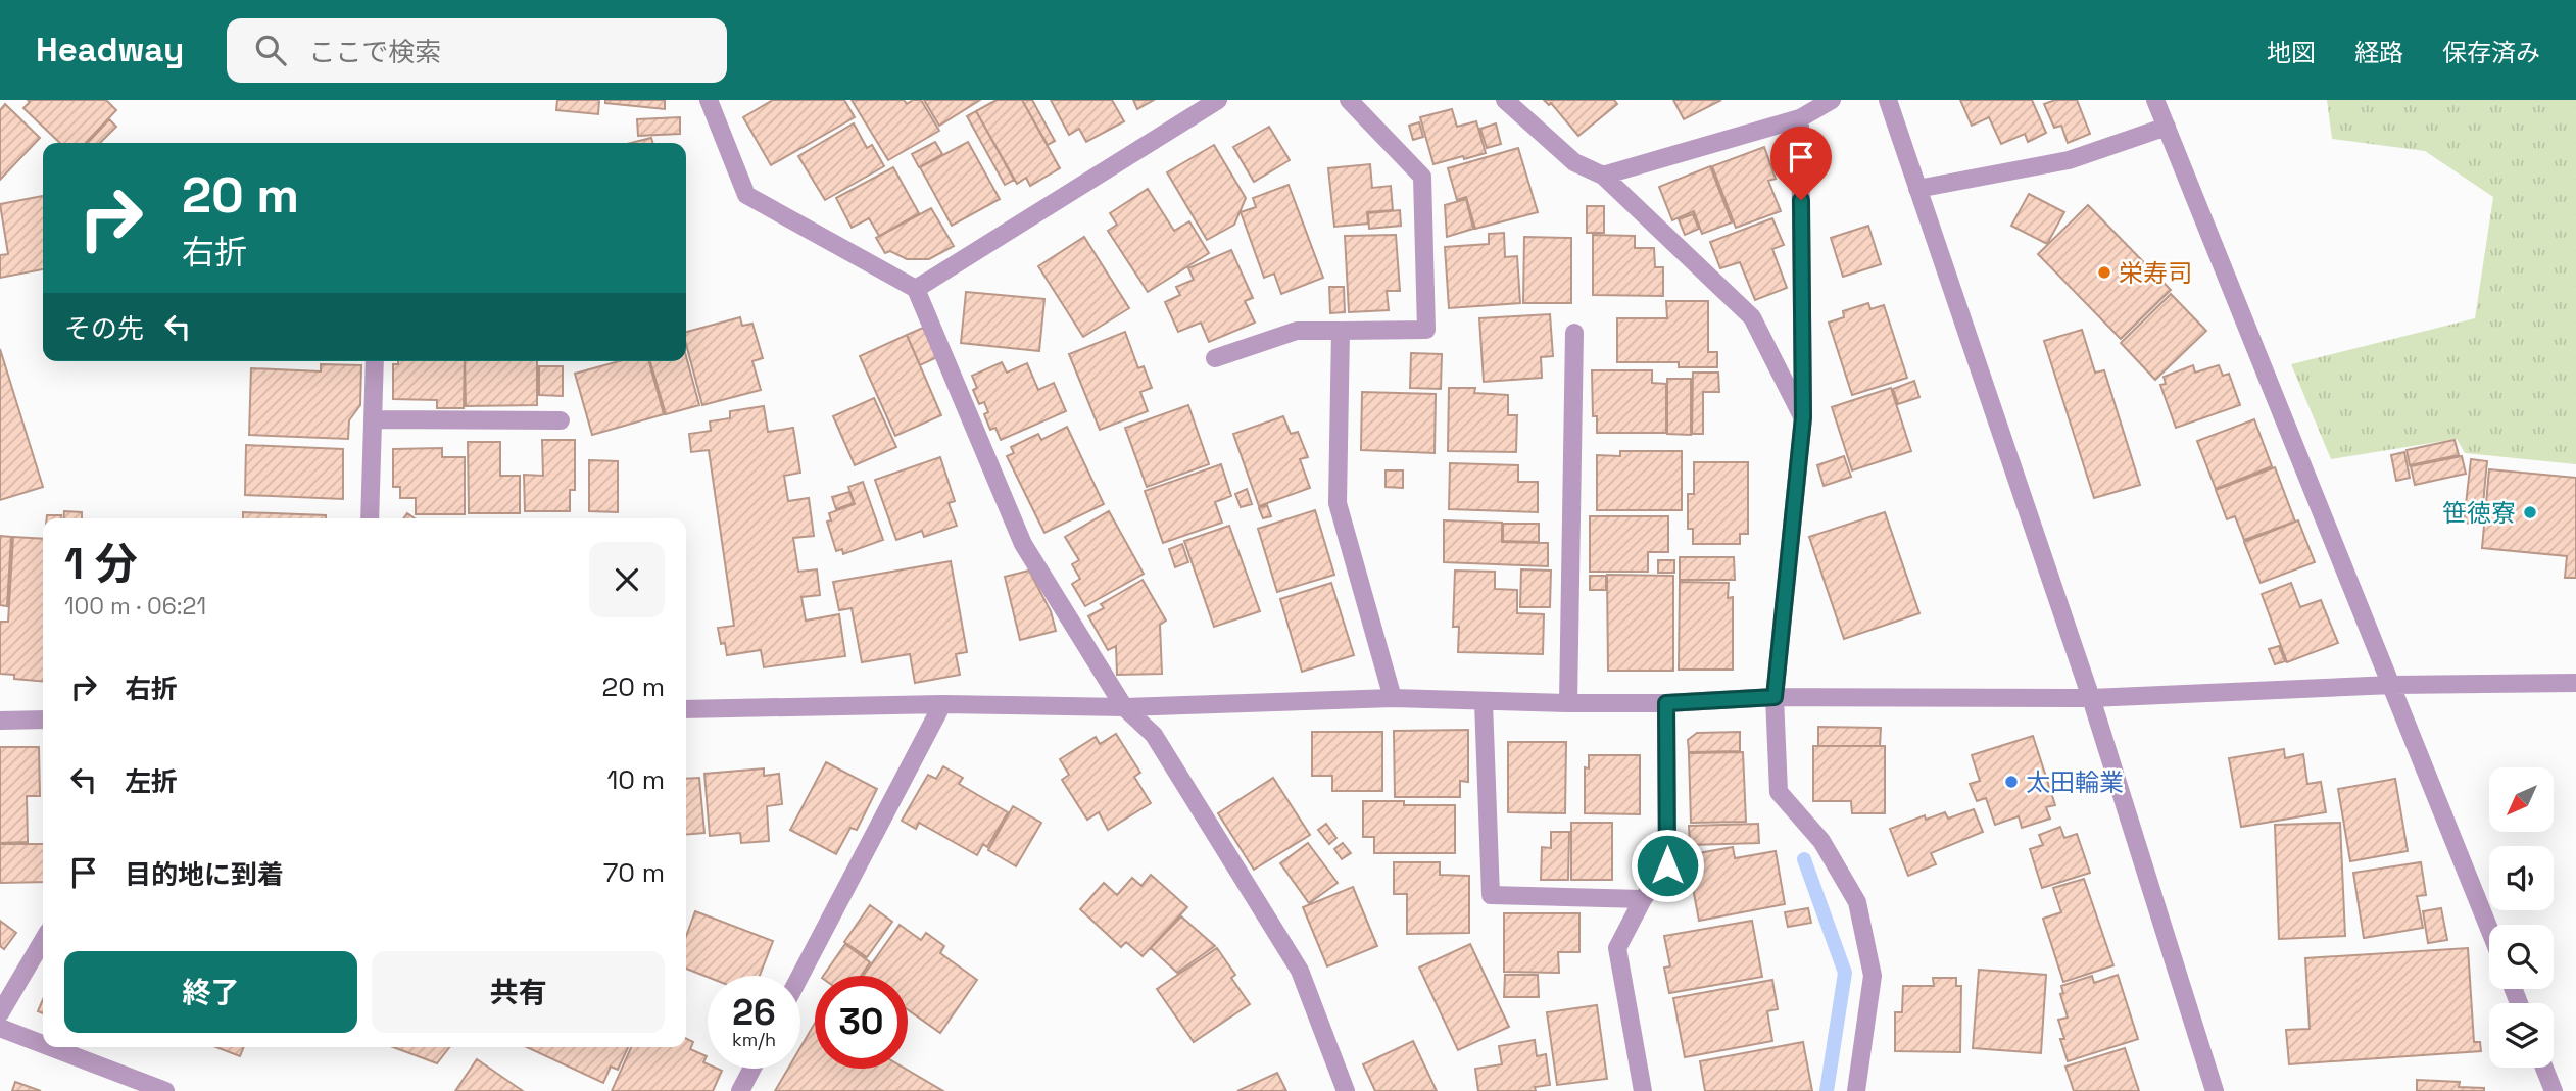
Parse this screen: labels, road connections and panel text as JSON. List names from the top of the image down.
{
  "places": ["栄寿司", "笹徳寮", "太田輪業"],
  "north": "bottom left",
  "page": {
    "header": "Headway",
    "search": "ここで検索",
    "nav": ["地図", "経路", "保存済み"],
    "turn": ["20 m", "右折"],
    "then": "その先",
    "heading": ["1 分", "100 m · 06:21"],
    "list": [
      {
        "name": "右折",
        "value": "20 m"
      },
      {
        "name": "左折",
        "value": "10 m"
      },
      {
        "name": "目的地に到着",
        "value": "70 m"
      }
    ],
    "buttons": ["終了", "共有"],
    "speed": "26 km/h",
    "limit": "30"
  }
}
